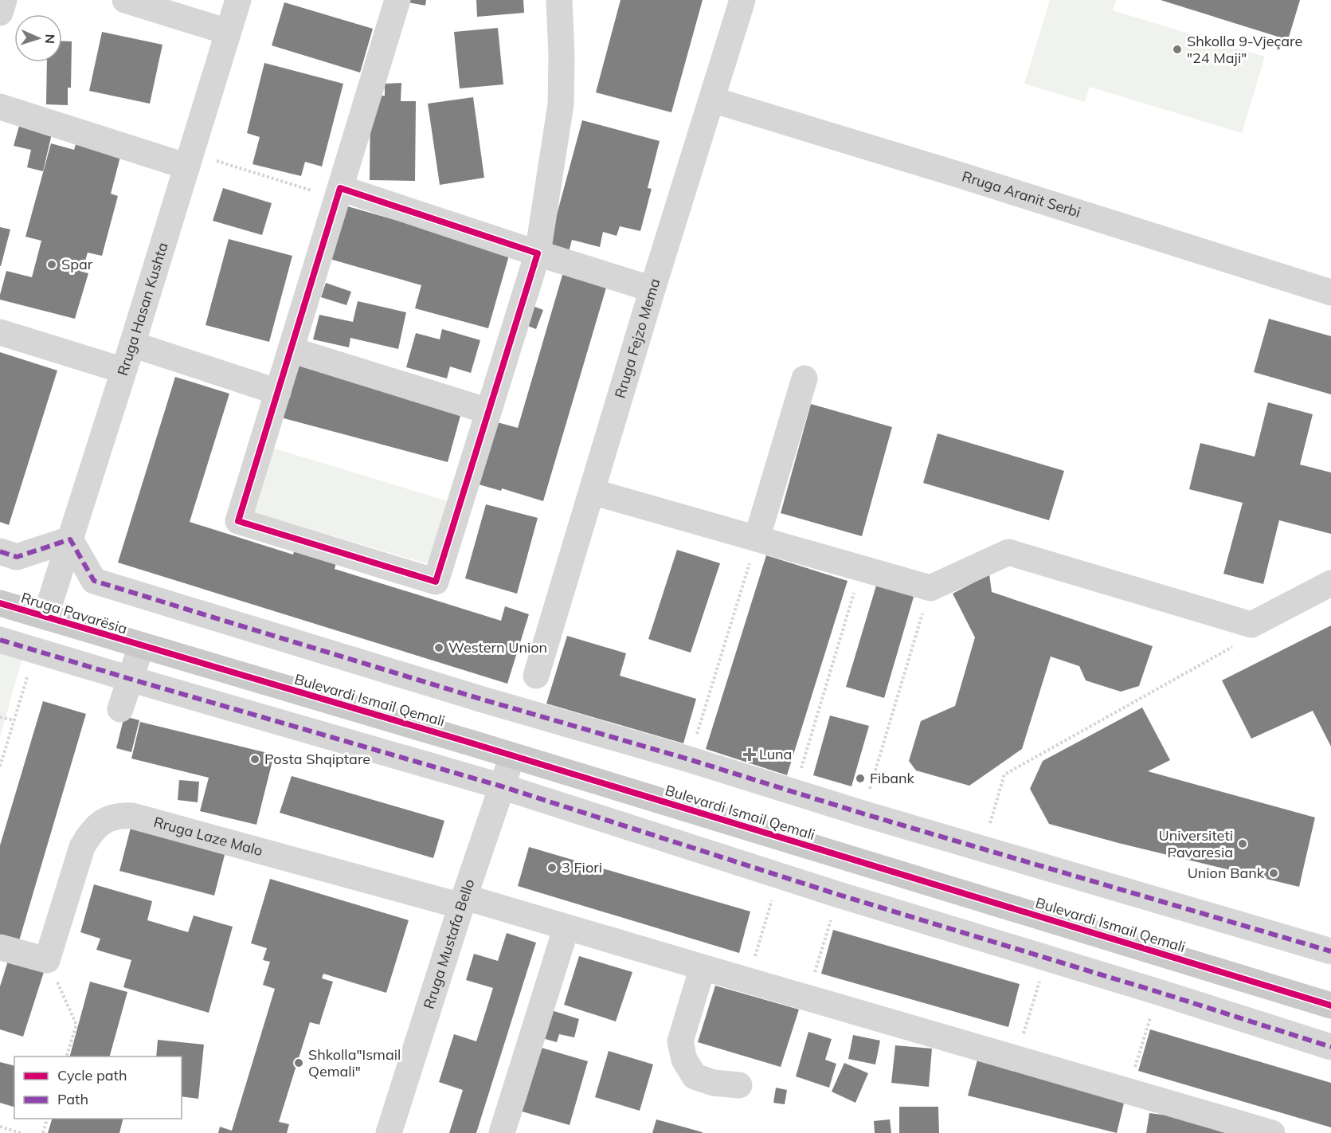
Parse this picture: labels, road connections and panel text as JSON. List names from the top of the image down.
{
  "streets": {
    "main road": ["Rruga Pavarësia", "Bulevardi Ismail Qemali"],
    "street": [
      "Rruga Aranit Serbi",
      "Rruga Hasan Kushta",
      "Rruga Fejzo Mema",
      "Rruga Laze Malo",
      "Rruga Mustafa Bello"
    ]
  },
  "crossings": [
    ["Rruga Aranit Serbi", "Rruga Fejzo Mema"],
    ["Rruga Hasan Kushta", "Rruga Pavarësia"],
    ["Rruga Pavarësia", "Bulevardi Ismail Qemali"],
    ["Bulevardi Ismail Qemali", "Rruga Mustafa Bello"],
    ["Rruga Laze Malo", "Rruga Mustafa Bello"]
  ],
  "places": {
    "other": [
      "Shkolla 9-Vjeçare \"24 Maji\"",
      "Spar",
      "Western Union",
      "Posta Shqiptare",
      "Fibank",
      "Universiteti Pavaresia",
      "3 Fiori",
      "Union Bank",
      "Shkolla\"Ismail Qemali\""
    ],
    "health": ["Luna"]
  },
  "legend": ["Cycle path", "Path"],
  "north": "right"
}
